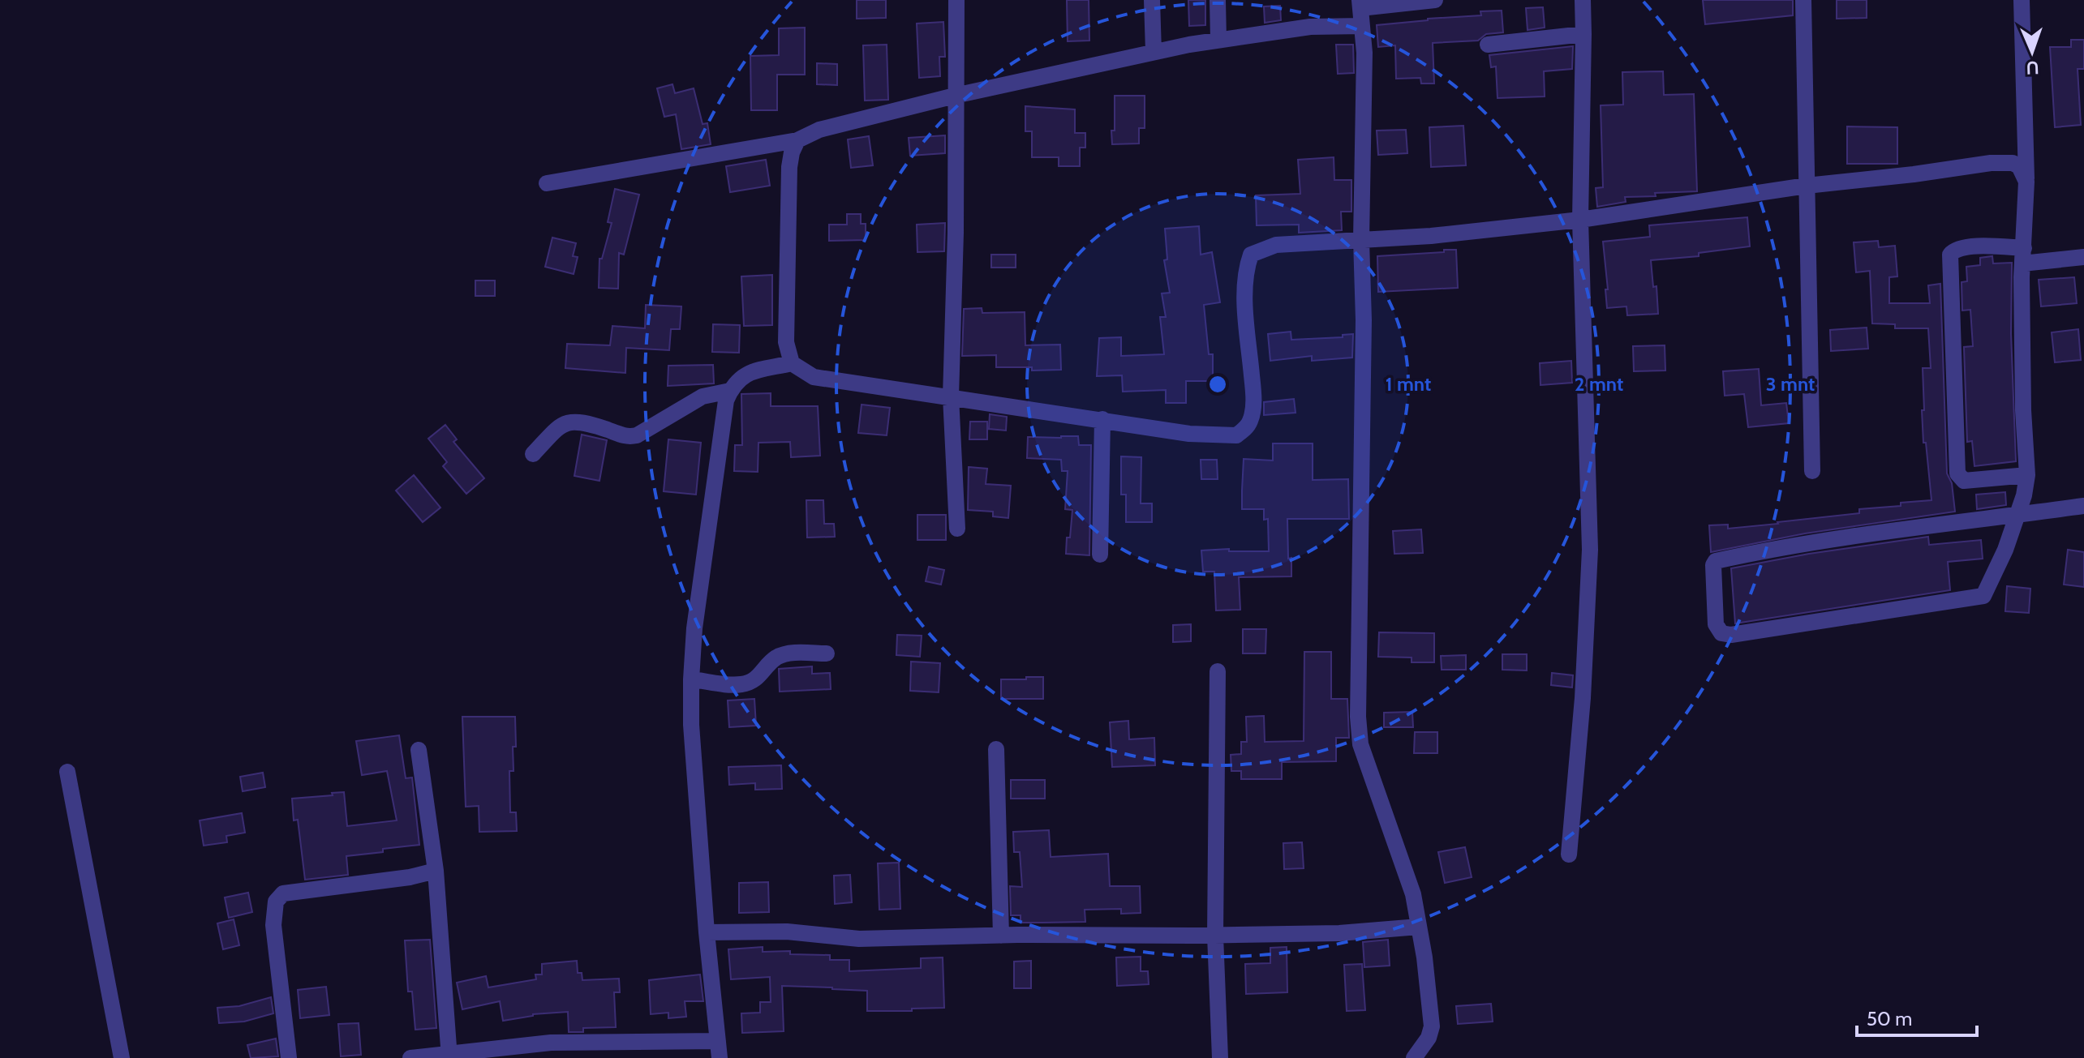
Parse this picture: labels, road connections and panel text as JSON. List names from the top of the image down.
{
  "scale_bar": "50 m",
  "north": "bottom",
  "rings": ["1 mnt", "2 mnt", "3 mnt"]
}
